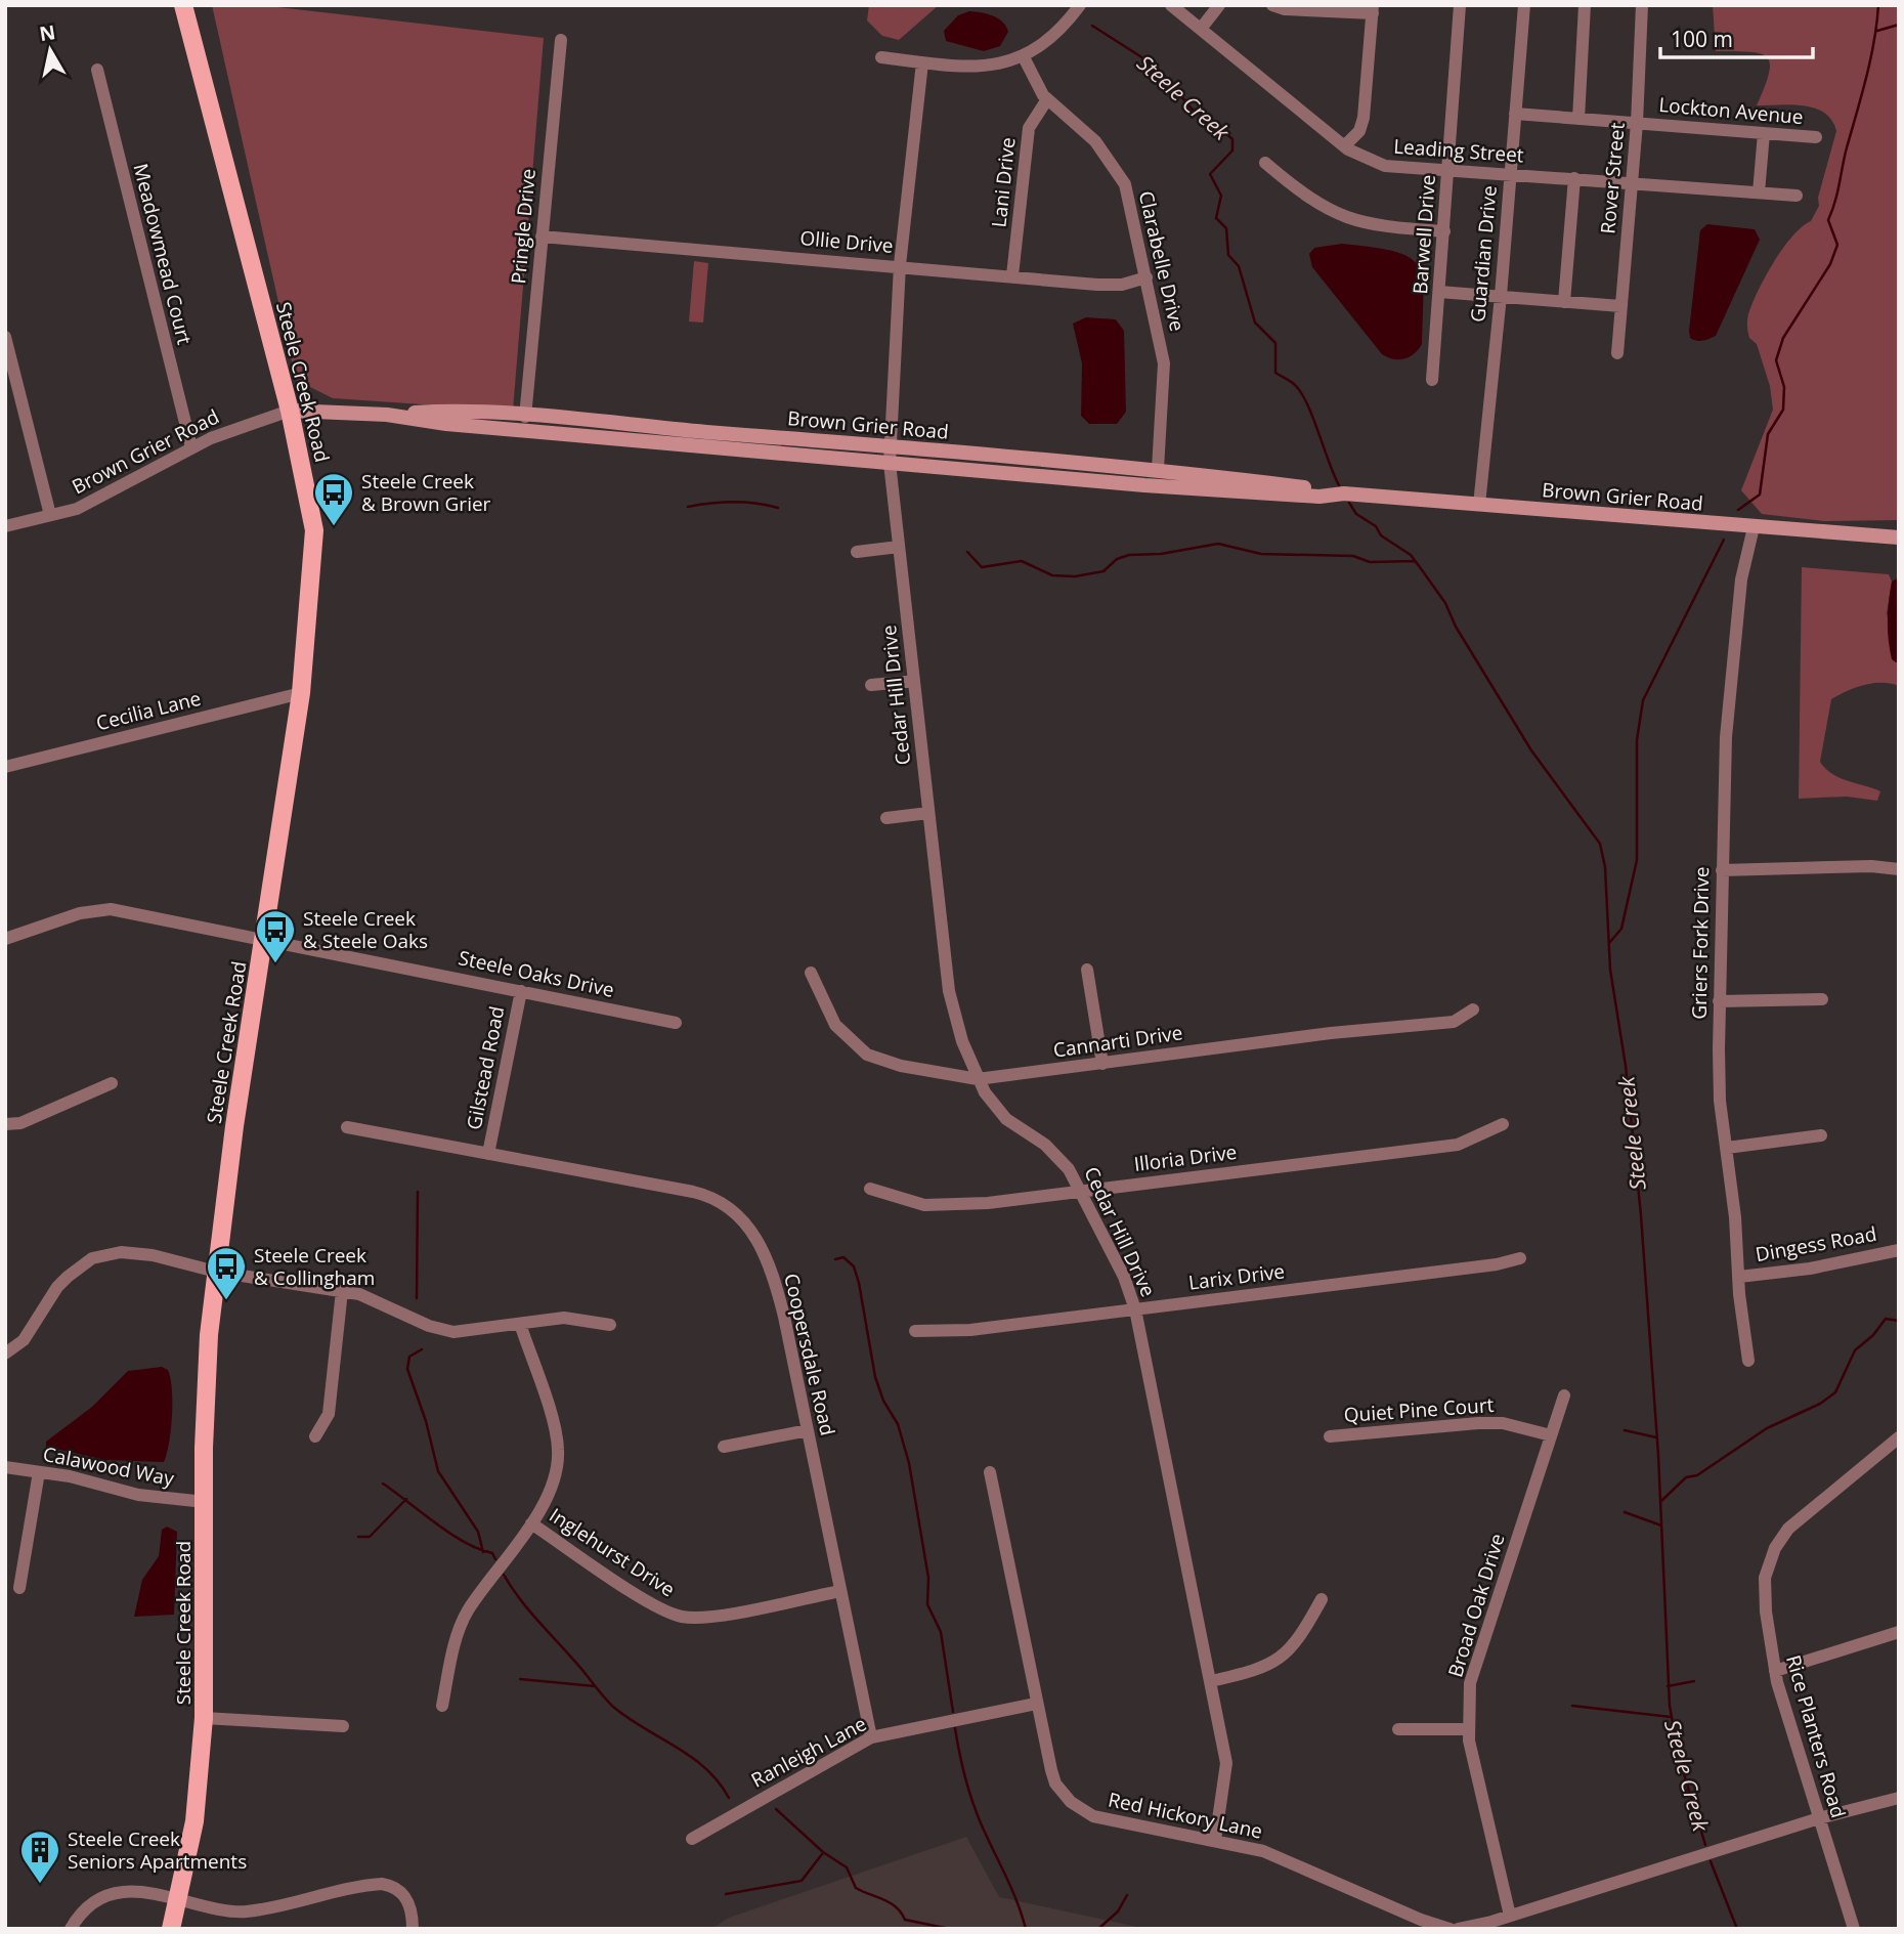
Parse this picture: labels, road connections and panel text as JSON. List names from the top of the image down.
{
  "streets": {
    "main road": ["Steele Creek Road", "Brown Grier Road"],
    "street": [
      "Lockton Avenue",
      "Leading Street",
      "Rover Street",
      "Lani Drive",
      "Pringle Drive",
      "Barwell Drive",
      "Ollie Drive",
      "Meadowmead Court",
      "Guardian Drive",
      "Clarabelle Drive",
      "Cedar Hill Drive",
      "Cecilia Lane",
      "Griers Fork Drive",
      "Steele Oaks Drive",
      "Cannarti Drive",
      "Gilstead Road",
      "Illoria Drive",
      "Dingess Road",
      "Larix Drive",
      "Coopersdale Road",
      "Quiet Pine Court",
      "Calawood Way",
      "Inglehurst Drive",
      "Broad Oak Drive",
      "Rice Planters Road",
      "Ranleigh Lane",
      "Red Hickory Lane"
    ]
  },
  "crossings": [
    ["Lockton Avenue", "Rover Street"],
    ["Lockton Avenue", "Guardian Drive"],
    ["Leading Street", "Rover Street"],
    ["Leading Street", "Barwell Drive"],
    ["Leading Street", "Guardian Drive"],
    ["Lani Drive", "Ollie Drive"],
    ["Lani Drive", "Clarabelle Drive"],
    ["Pringle Drive", "Ollie Drive"],
    ["Pringle Drive", "Brown Grier Road"],
    ["Ollie Drive", "Clarabelle Drive"],
    ["Ollie Drive", "Cedar Hill Drive"],
    ["Meadowmead Court", "Brown Grier Road"],
    ["Guardian Drive", "Brown Grier Road"],
    ["Clarabelle Drive", "Brown Grier Road"],
    ["Steele Creek Road", "Brown Grier Road"],
    ["Steele Creek Road", "Cecilia Lane"],
    ["Steele Creek Road", "Steele Oaks Drive"],
    ["Steele Creek Road", "Calawood Way"],
    ["Brown Grier Road", "Cedar Hill Drive"],
    ["Brown Grier Road", "Griers Fork Drive"],
    ["Cedar Hill Drive", "Cannarti Drive"],
    ["Cedar Hill Drive", "Illoria Drive"],
    ["Cedar Hill Drive", "Larix Drive"],
    ["Cedar Hill Drive", "Red Hickory Lane"],
    ["Griers Fork Drive", "Dingess Road"],
    ["Steele Oaks Drive", "Gilstead Road"],
    ["Gilstead Road", "Coopersdale Road"],
    ["Coopersdale Road", "Inglehurst Drive"],
    ["Coopersdale Road", "Ranleigh Lane"],
    ["Quiet Pine Court", "Broad Oak Drive"],
    ["Ranleigh Lane", "Red Hickory Lane"]
  ],
  "water": ["Steele Creek"],
  "places": {
    "bus stop": ["Steele Creek & Brown Grier", "Steele Creek & Steele Oaks", "Steele Creek & Collingham"],
    "building": ["Steele Creek Seniors Apartments"]
  },
  "scale_bar": "100 m",
  "north": "top"
}
